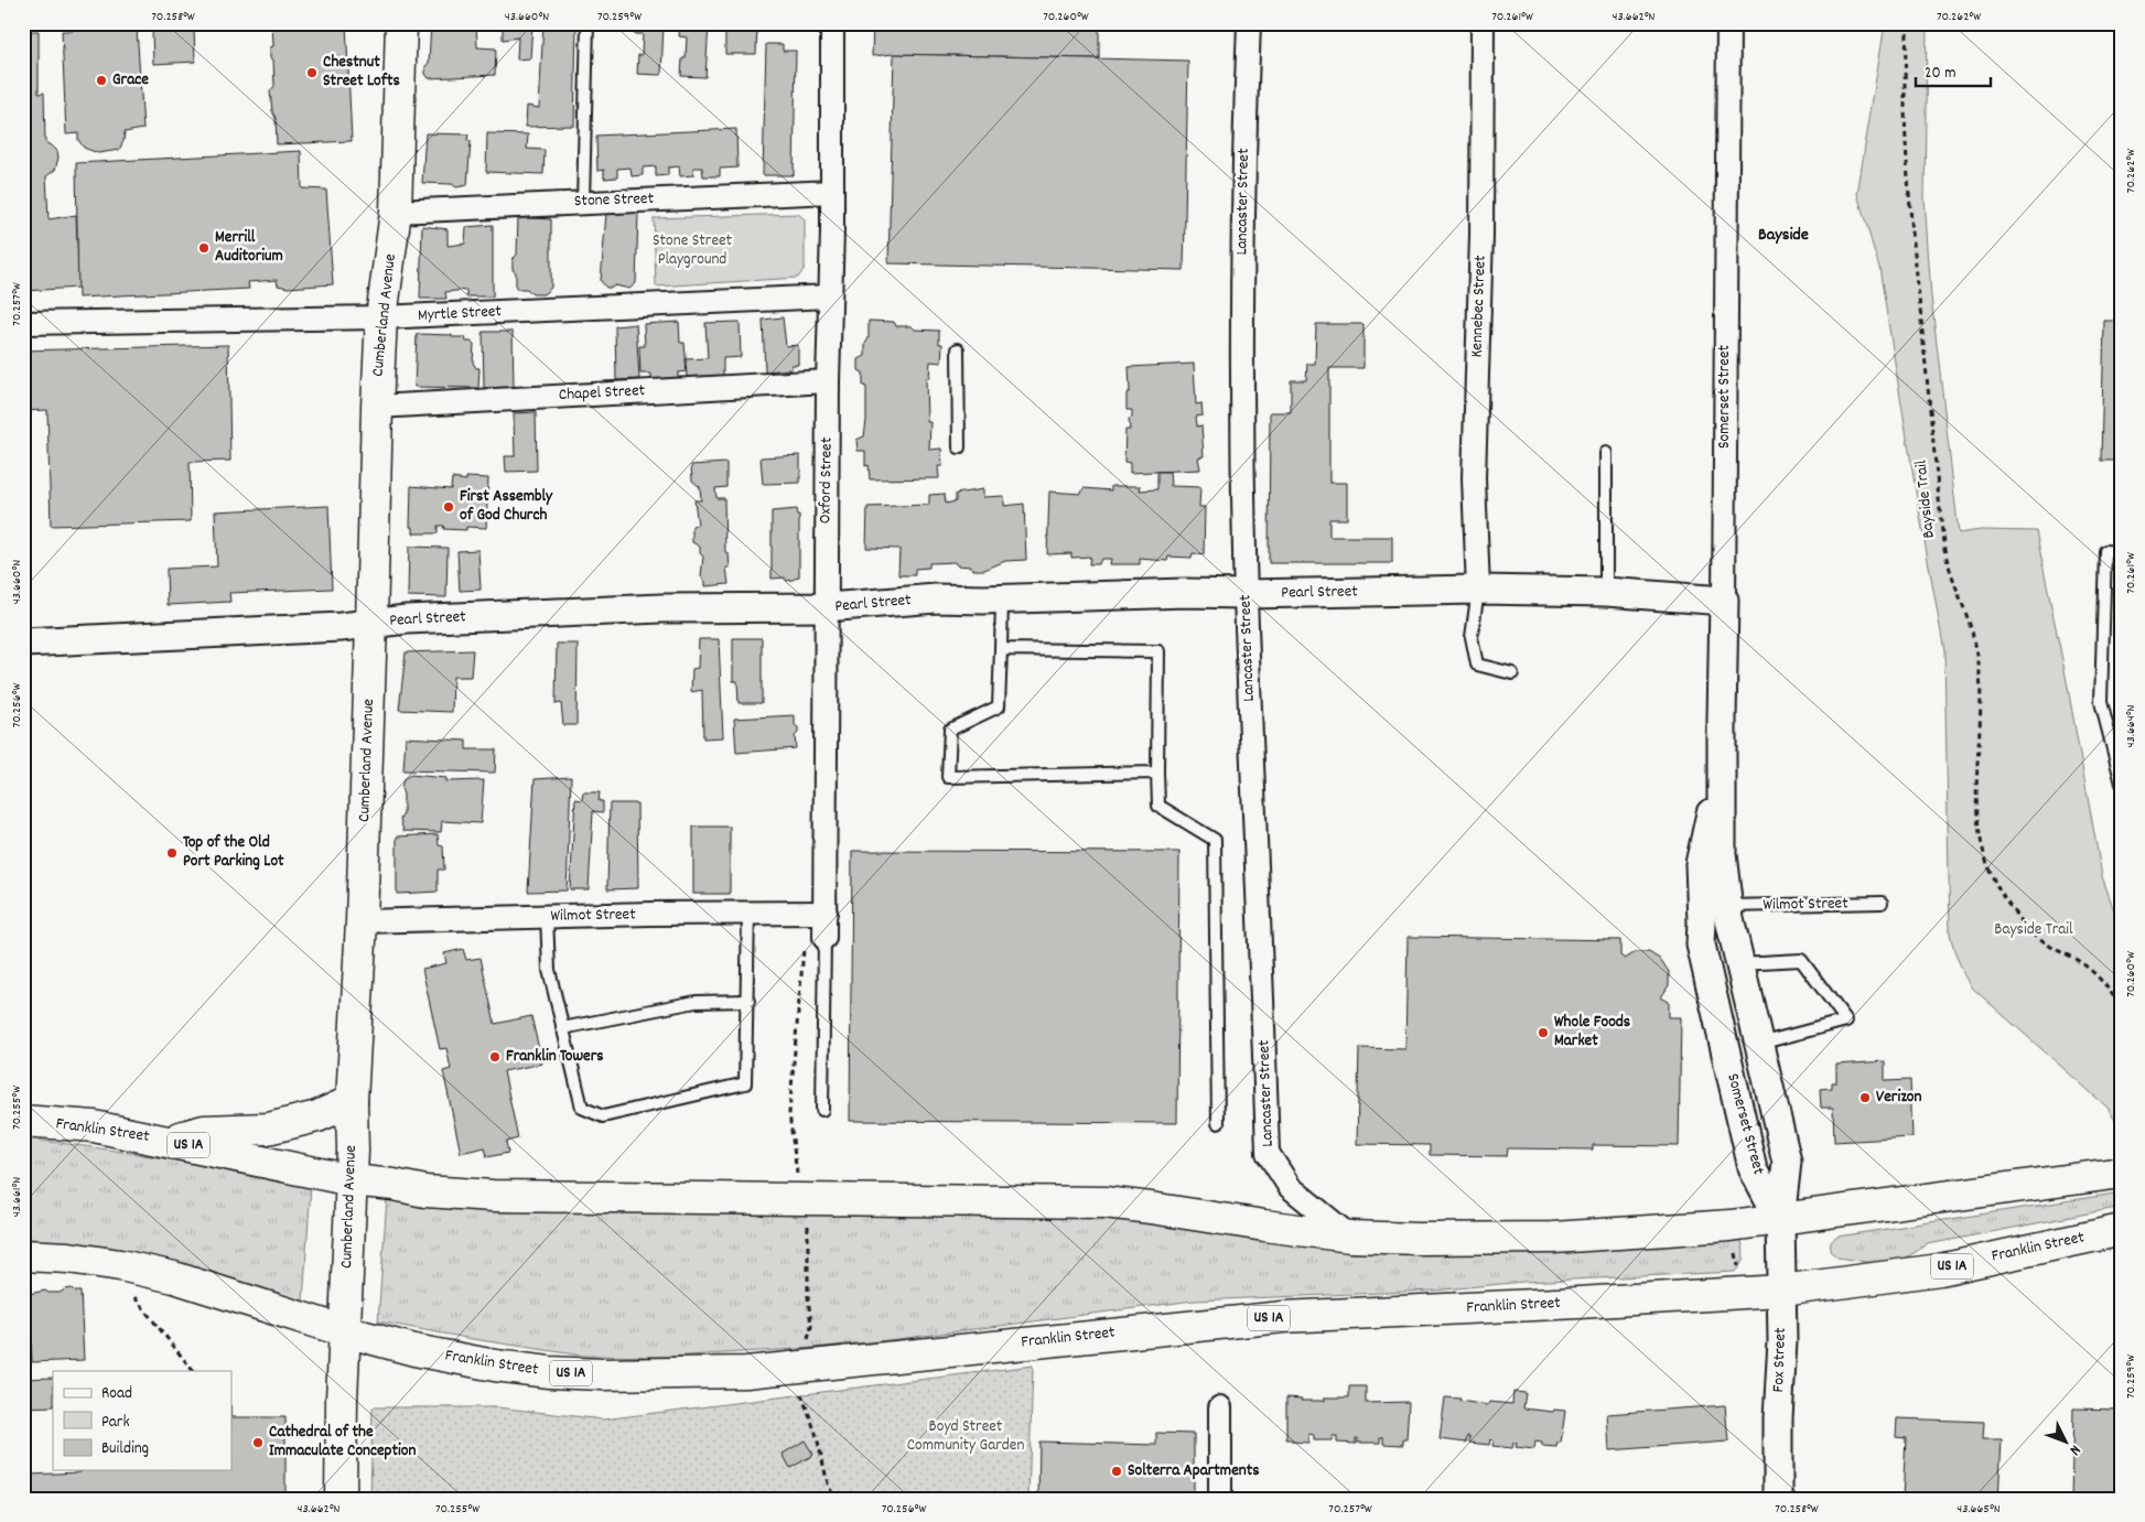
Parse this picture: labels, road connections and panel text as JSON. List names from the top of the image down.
{
  "streets": {
    "main road": ["Cumberland Avenue", "Franklin Street", "US 1A"],
    "street": [
      "Stone Street",
      "Lancaster Street",
      "Kennebec Street",
      "Myrtle Street",
      "Chapel Street",
      "Somerset Street",
      "Oxford Street",
      "Pearl Street",
      "Wilmot Street",
      "Fox Street"
    ],
    "path": ["Bayside Trail"]
  },
  "crossings": [
    ["Stone Street", "Cumberland Avenue"],
    ["Stone Street", "Oxford Street"],
    ["Lancaster Street", "Pearl Street"],
    ["Lancaster Street", "Franklin Street"],
    ["Kennebec Street", "Pearl Street"],
    ["Myrtle Street", "Cumberland Avenue"],
    ["Myrtle Street", "Oxford Street"],
    ["Cumberland Avenue", "Chapel Street"],
    ["Cumberland Avenue", "Pearl Street"],
    ["Cumberland Avenue", "Wilmot Street"],
    ["Cumberland Avenue", "Franklin Street"],
    ["Chapel Street", "Oxford Street"],
    ["Somerset Street", "Pearl Street"],
    ["Somerset Street", "Wilmot Street"],
    ["Somerset Street", "Franklin Street"],
    ["Somerset Street", "Fox Street"],
    ["Oxford Street", "Pearl Street"],
    ["Oxford Street", "Wilmot Street"],
    ["Franklin Street", "Fox Street"]
  ],
  "districts": ["Bayside"],
  "parks": ["Stone Street Playground", "Bayside Trail", "Boyd Street Community Garden"],
  "places": [
    "Chestnut Street Lofts",
    "Grace",
    "Merrill Auditorium",
    "First Assembly of God Church",
    "Top of the Old Port Parking Lot",
    "Whole Foods Market",
    "Franklin Towers",
    "Verizon",
    "Cathedral of the Immaculate Conception",
    "Solterra Apartments"
  ],
  "legend": ["Road", "Park", "Building"],
  "scale_bar": "20 m",
  "north": "bottom right",
  "coordinates": [
    "70.258°W",
    "43.660°N",
    "70.259°W",
    "70.260°W",
    "70.261°W",
    "43.662°N",
    "70.262°W",
    "70.257°W",
    "70.256°W",
    "43.664°N",
    "70.255°W",
    "43.661°N",
    "43.665°N"
  ]
}
